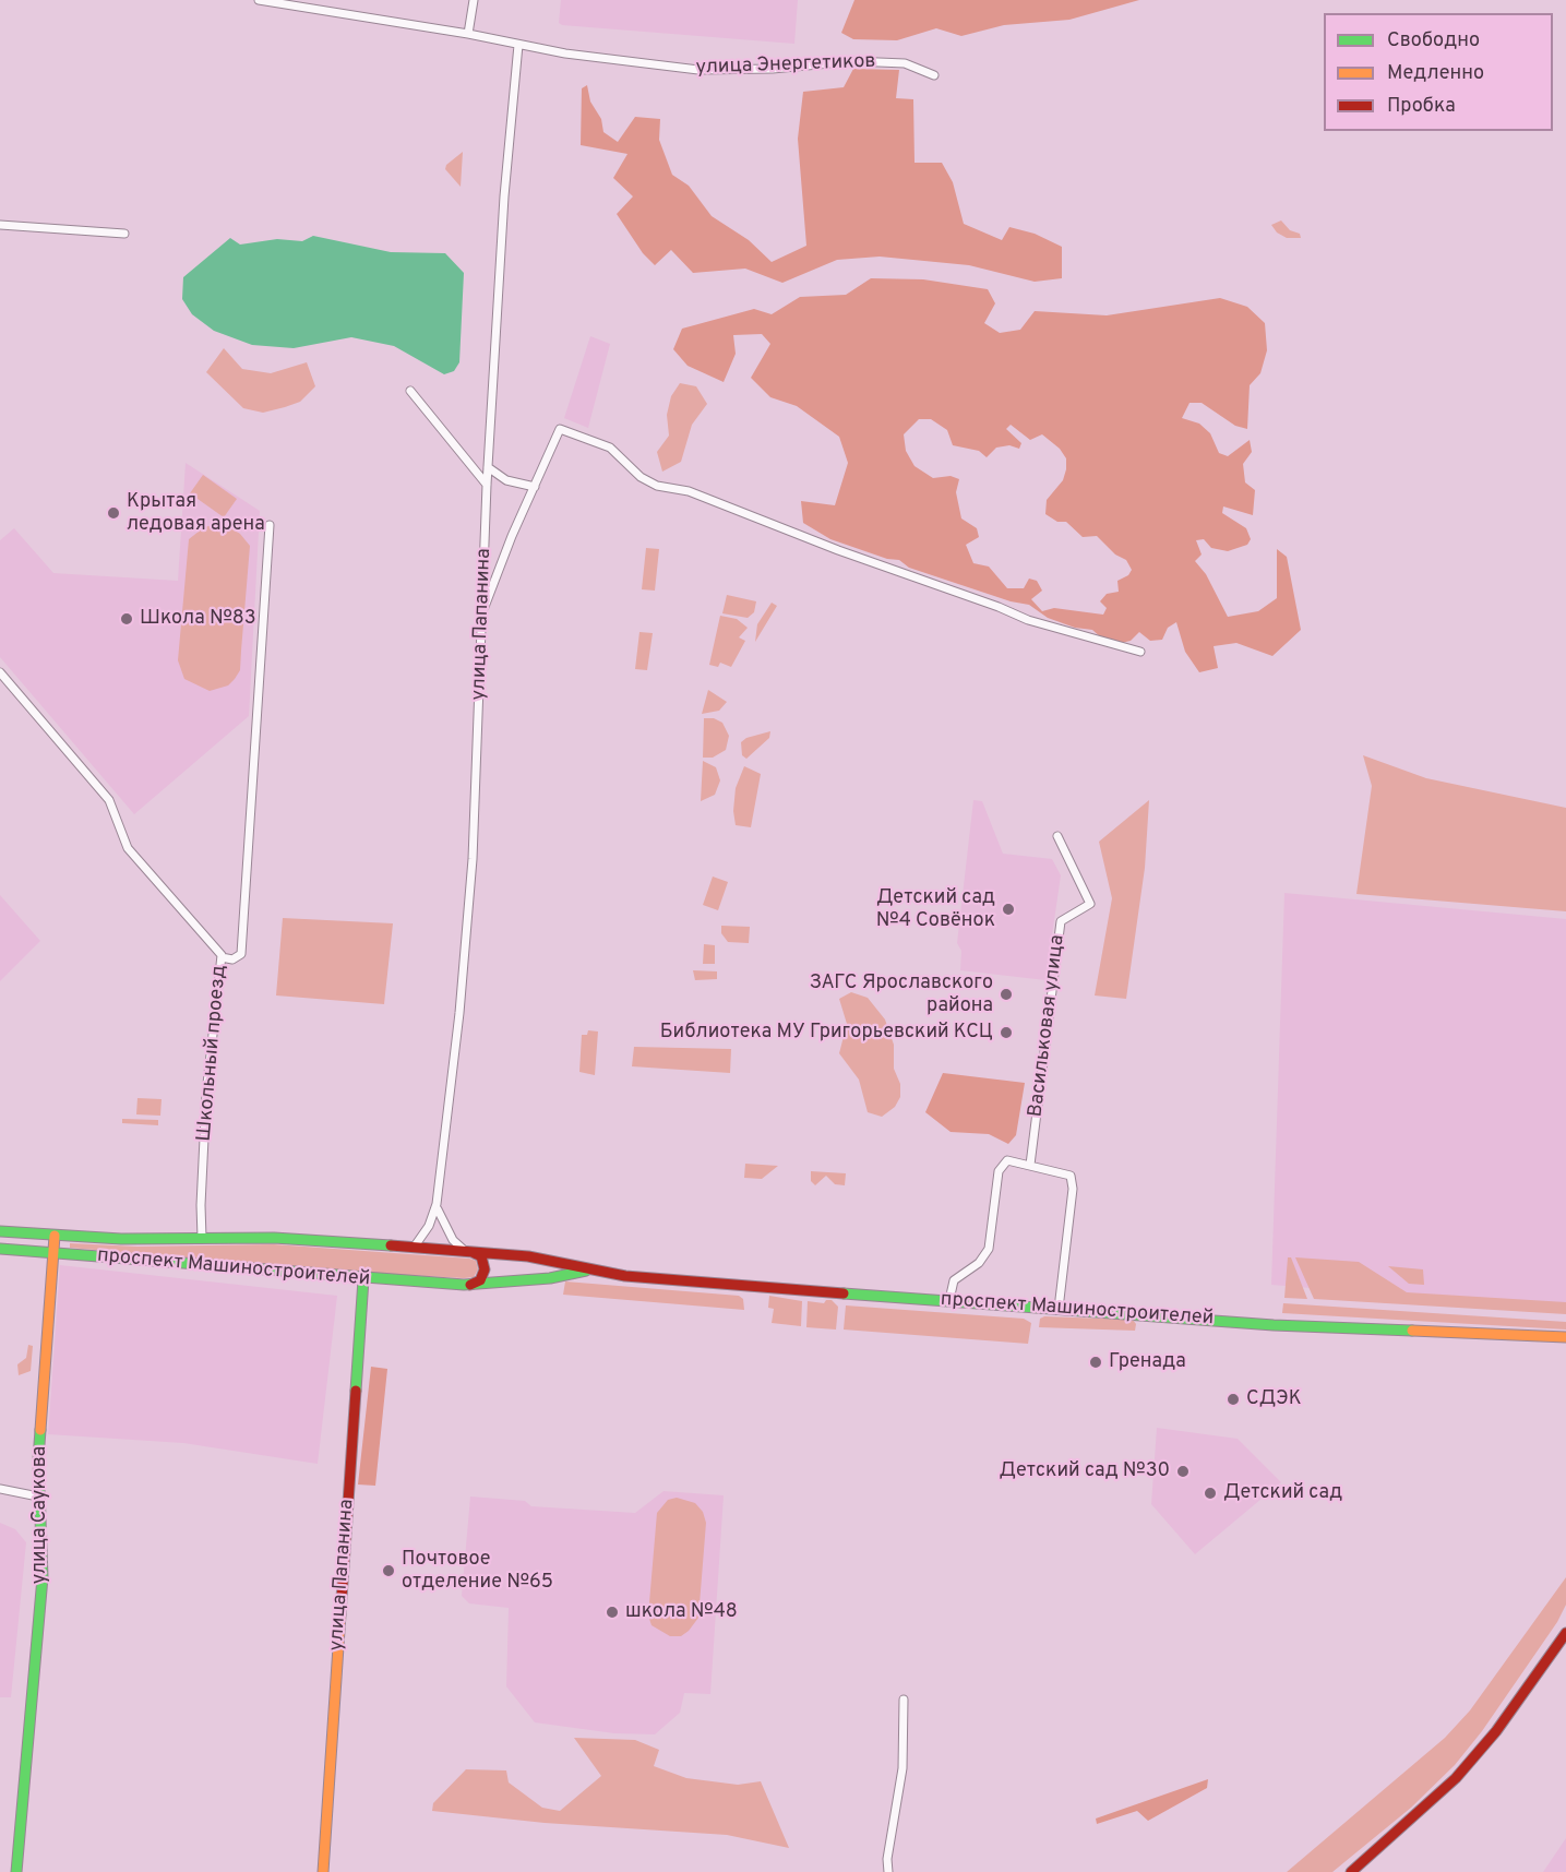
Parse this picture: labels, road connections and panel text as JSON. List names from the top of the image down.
{
  "streets": {
    "street": [
      "улица Энергетиков",
      "улица Папанина",
      "Васильковая улица",
      "Школьный проезд",
      "проспект Машиностроителей",
      "улица Саукова"
    ]
  },
  "crossings": [
    ["улица Энергетиков", "улица Папанина"],
    ["улица Папанина", "проспект Машиностроителей"],
    ["Школьный проезд", "проспект Машиностроителей"],
    ["проспект Машиностроителей", "улица Саукова"]
  ],
  "places": [
    "Крытая ледовая арена",
    "Школа №83",
    "Детский сад №4 Совёнок",
    "ЗАГС Ярославского района",
    "Библиотека МУ Григорьевский КСЦ",
    "Гренада",
    "СДЭК",
    "Детский сад №30",
    "Детский сад",
    "Почтовое отделение №65",
    "школа №48"
  ],
  "legend": ["Свободно", "Медленно", "Пробка"]
}
